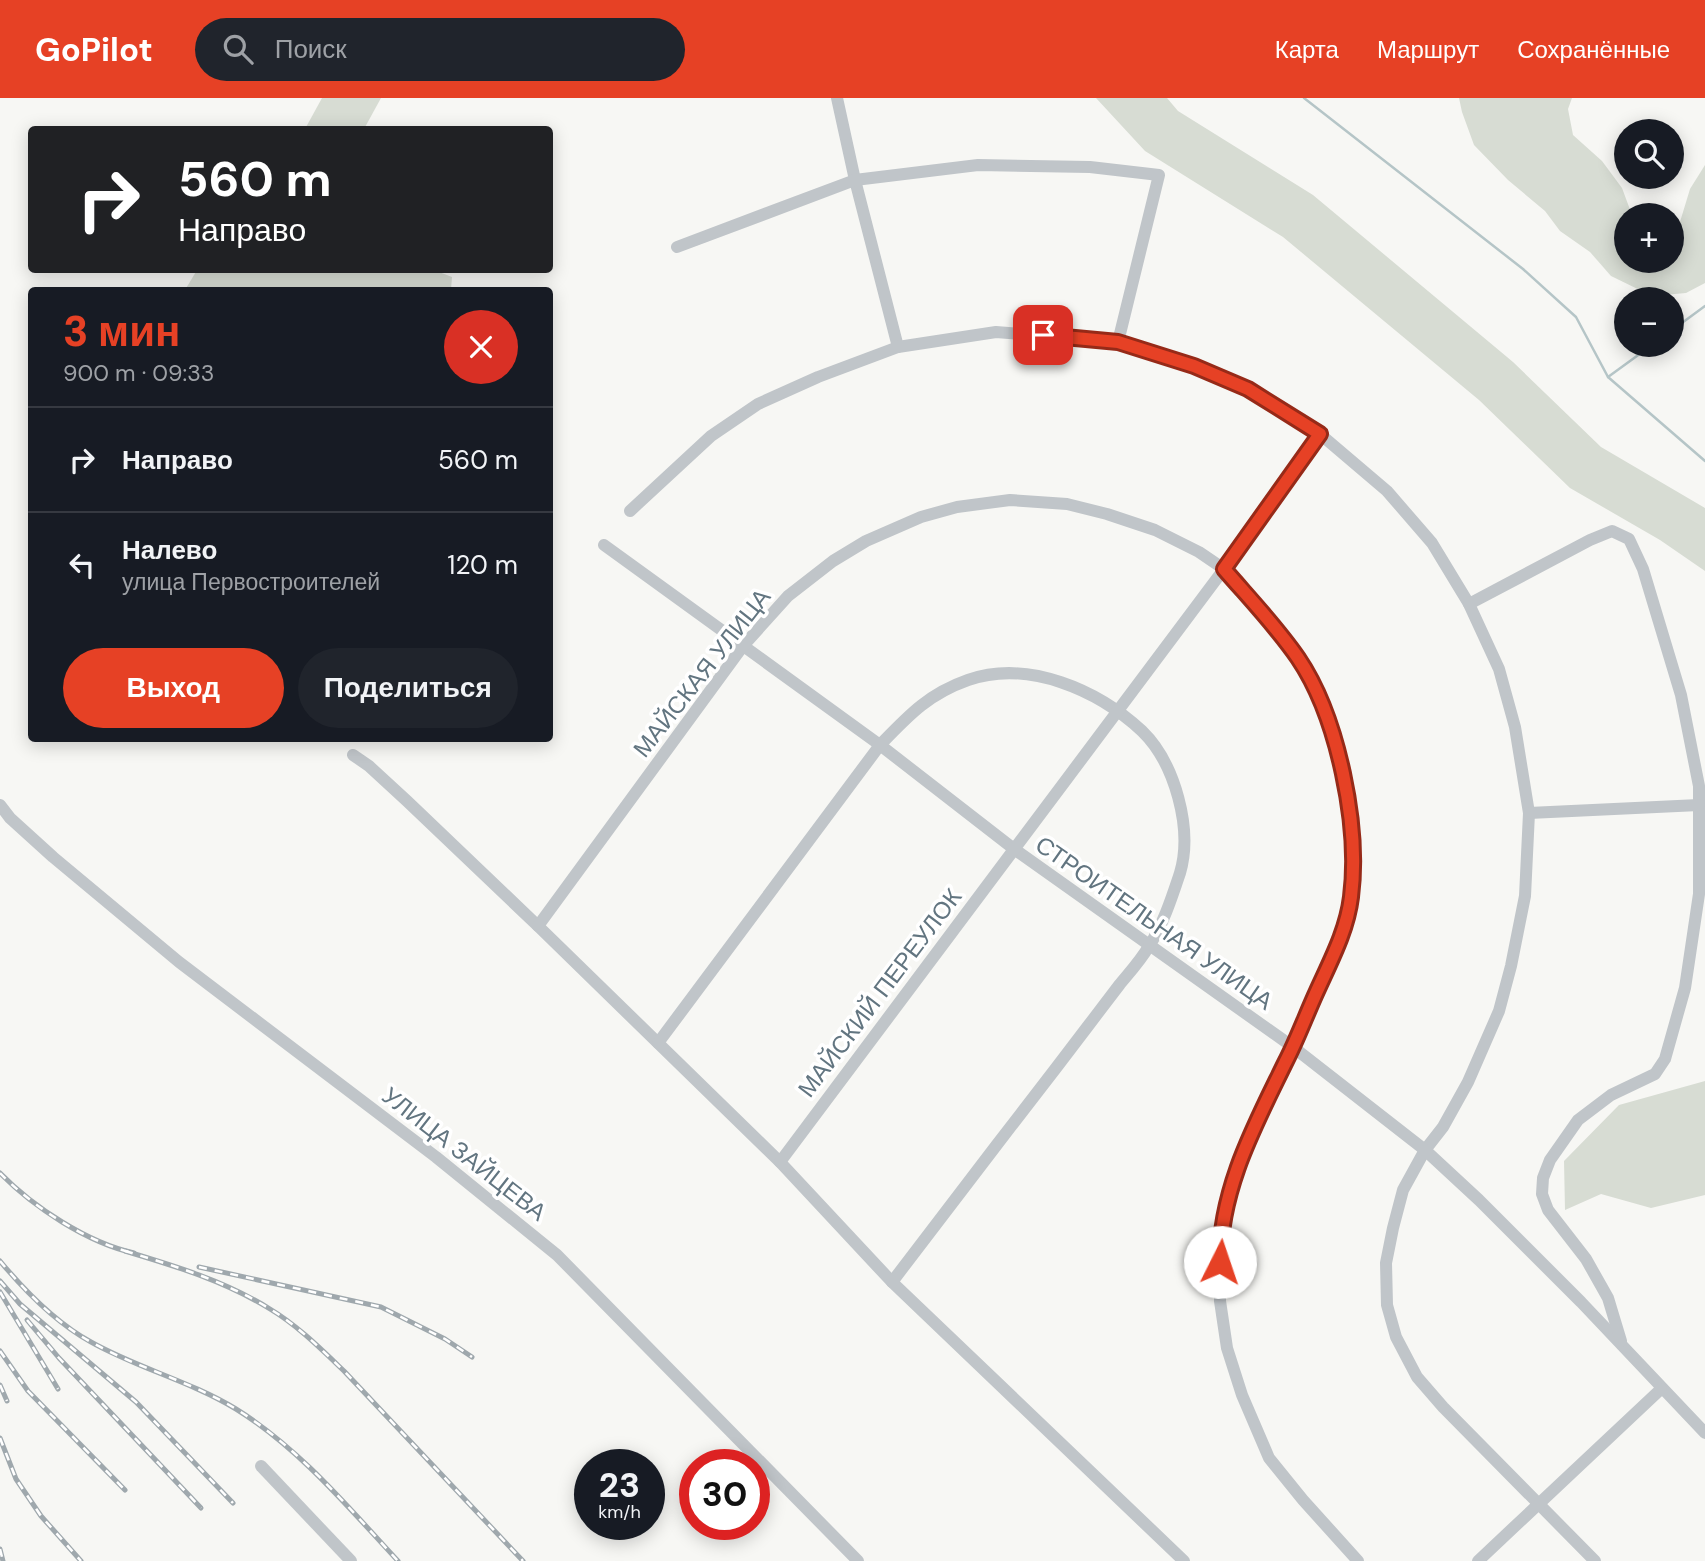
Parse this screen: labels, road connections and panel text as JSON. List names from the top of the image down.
{
  "streets": {
    "street": [
      "МАЙСКАЯ УЛИЦА",
      "СТРОИТЕЛЬНАЯ УЛИЦА",
      "МАЙСКИЙ ПЕРЕУЛОК",
      "УЛИЦА ЗАЙЦЕВА"
    ]
  },
  "crossings": [
    ["МАЙСКАЯ УЛИЦА", "СТРОИТЕЛЬНАЯ УЛИЦА"],
    ["МАЙСКАЯ УЛИЦА", "МАЙСКИЙ ПЕРЕУЛОК"],
    ["СТРОИТЕЛЬНАЯ УЛИЦА", "МАЙСКИЙ ПЕРЕУЛОК"]
  ],
  "page": {
    "header": "GoPilot",
    "search": "Поиск",
    "nav": ["Карта", "Маршрут", "Сохранённые"],
    "map_buttons": ["+", "−"],
    "turn": ["560 m", "Направо"],
    "heading": ["3 мин", "900 m · 09:33"],
    "list": [
      {
        "name": "Направо",
        "value": "560 m"
      },
      {
        "name": "Налево",
        "note": "улица Первостроителей",
        "value": "120 m"
      }
    ],
    "buttons": ["Выход", "Поделиться"],
    "speed": "23 km/h",
    "limit": "30"
  }
}
